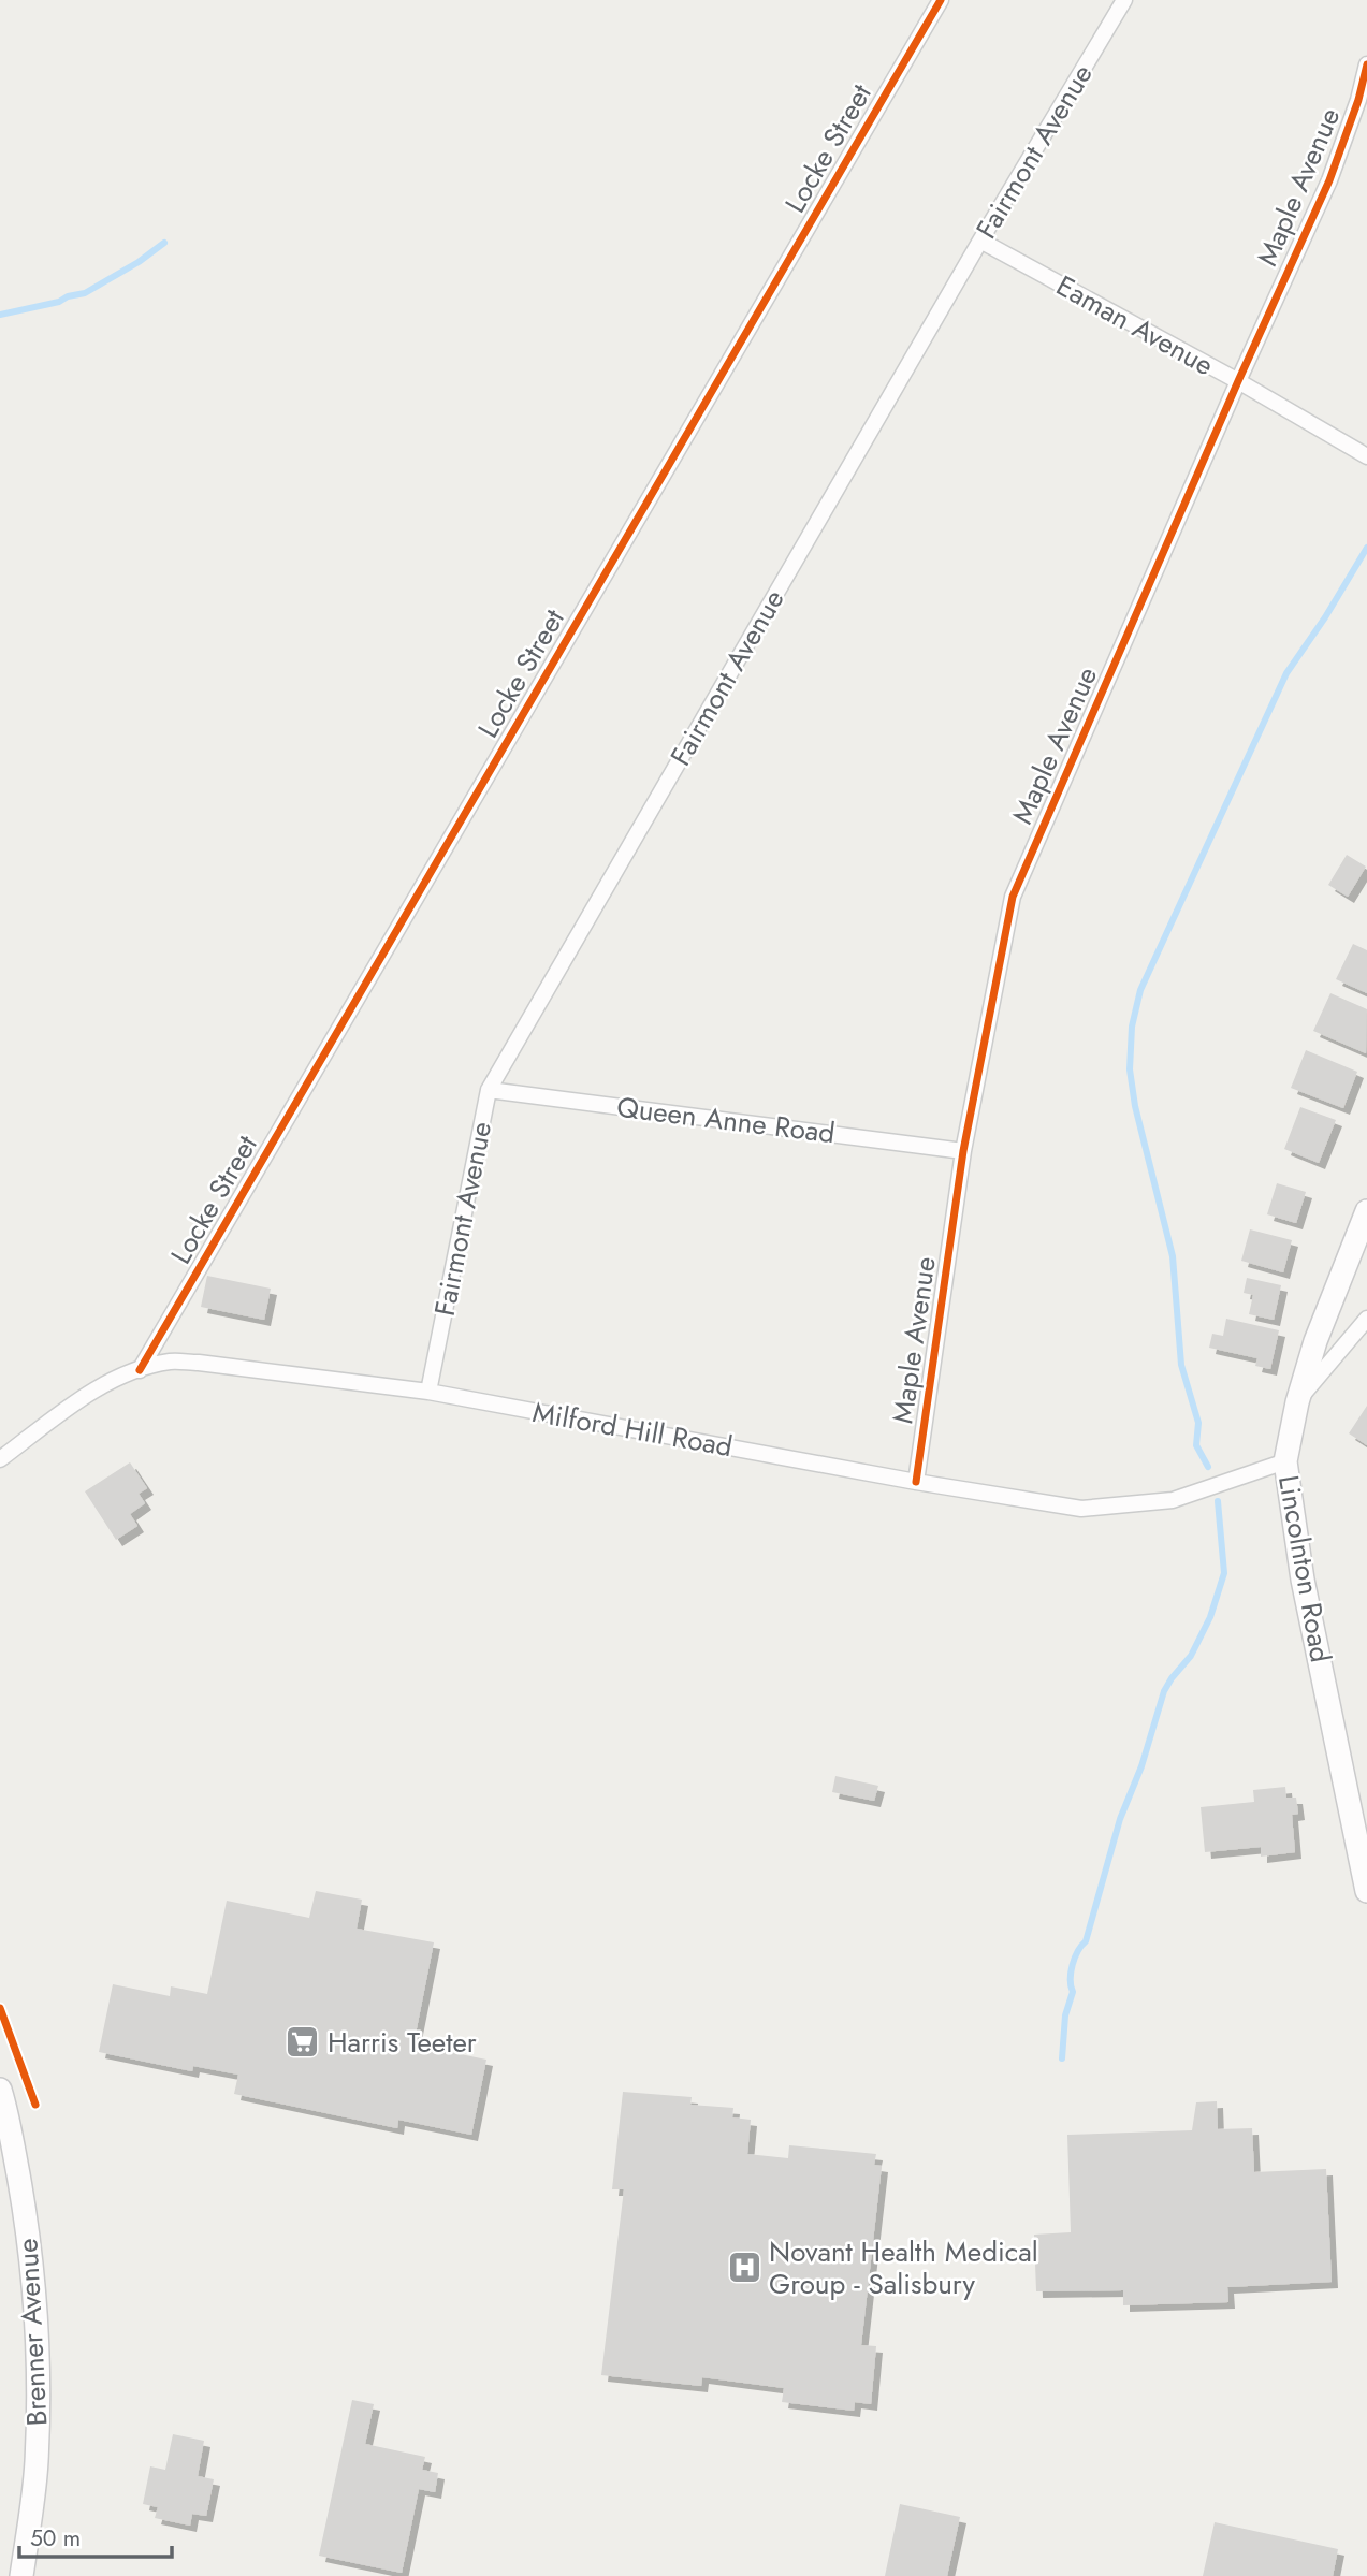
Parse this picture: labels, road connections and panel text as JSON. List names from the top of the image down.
{
  "streets": {
    "street": [
      "Locke Street",
      "Fairmont Avenue",
      "Maple Avenue",
      "Eaman Avenue",
      "Queen Anne Road",
      "Milford Hill Road",
      "Lincolnton Road",
      "Brenner Avenue"
    ]
  },
  "crossings": [
    ["Locke Street", "Milford Hill Road"],
    ["Fairmont Avenue", "Eaman Avenue"],
    ["Fairmont Avenue", "Queen Anne Road"],
    ["Fairmont Avenue", "Milford Hill Road"],
    ["Maple Avenue", "Eaman Avenue"],
    ["Maple Avenue", "Queen Anne Road"],
    ["Maple Avenue", "Milford Hill Road"],
    ["Milford Hill Road", "Lincolnton Road"]
  ],
  "places": {
    "supermarket": ["Harris Teeter"],
    "hospital": ["Novant Health Medical Group - Salisbury"]
  },
  "scale_bar": "50 m"
}
